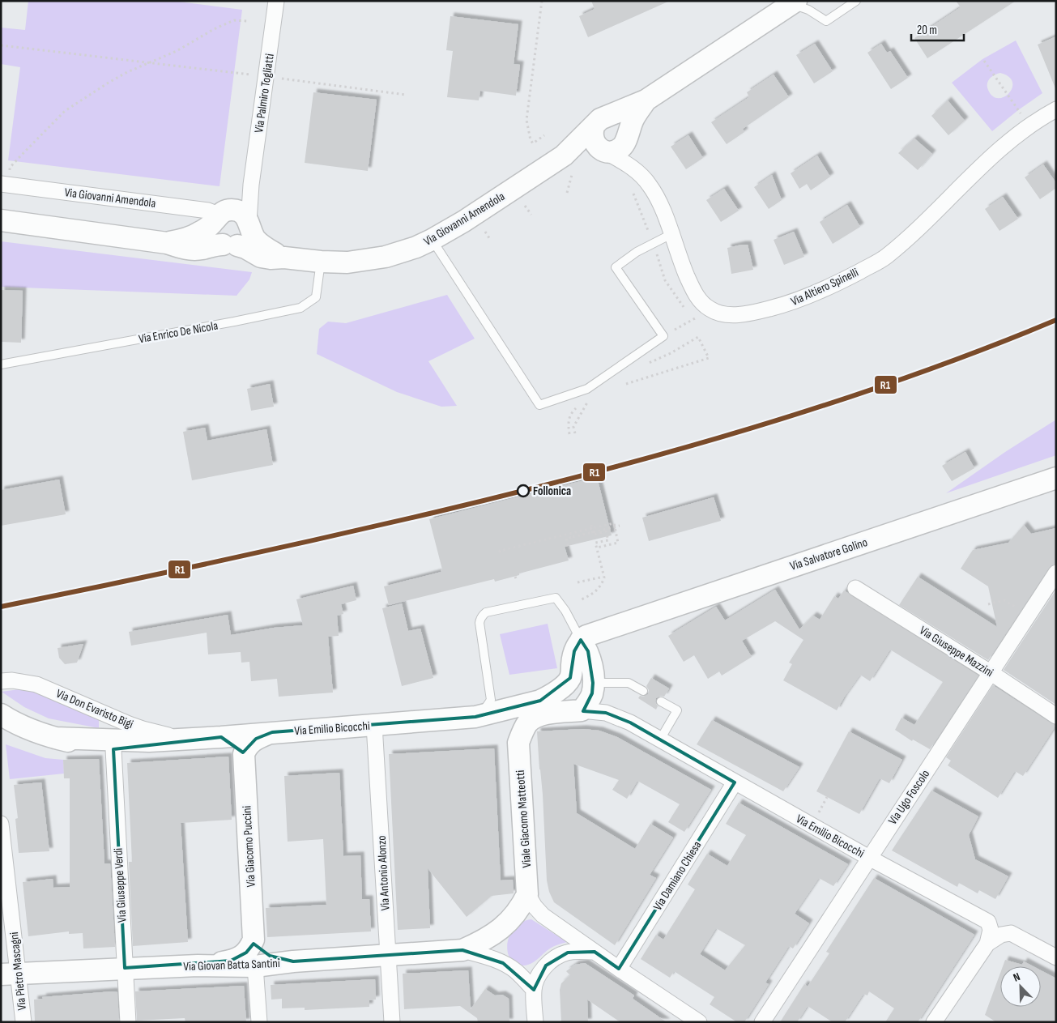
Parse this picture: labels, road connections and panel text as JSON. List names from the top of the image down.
{
  "streets": {
    "street": [
      "Via Palmiro Togliatti",
      "Via Giovanni Amendola",
      "Via Altiero Spinelli",
      "Via Salvatore Golino",
      "Via Giuseppe Mazzini",
      "Via Don Evaristo Bigi",
      "Via Emilio Bicocchi",
      "Via Ugo Foscolo",
      "Viale Giacomo Matteotti",
      "Via Giacomo Puccini",
      "Via Antonio Alonzo",
      "Via Damiano Chiesa",
      "Via Giuseppe Verdi",
      "Via Giovan Batta Santini",
      "Via Pietro Mascagni"
    ],
    "lane": ["Via Enrico De Nicola"]
  },
  "crossings": [
    ["Via Palmiro Togliatti", "Via Giovanni Amendola"],
    ["Via Giovanni Amendola", "Via Enrico De Nicola"],
    ["Via Giuseppe Mazzini", "Via Ugo Foscolo"],
    ["Via Don Evaristo Bigi", "Via Emilio Bicocchi"],
    ["Via Emilio Bicocchi", "Via Ugo Foscolo"],
    ["Via Emilio Bicocchi", "Via Antonio Alonzo"],
    ["Via Emilio Bicocchi", "Via Damiano Chiesa"],
    ["Via Emilio Bicocchi", "Via Giuseppe Verdi"],
    ["Via Antonio Alonzo", "Via Giovan Batta Santini"],
    ["Via Giuseppe Verdi", "Via Giovan Batta Santini"],
    ["Via Giovan Batta Santini", "Via Pietro Mascagni"]
  ],
  "places": ["Follonica"],
  "lines": ["transit line R1"],
  "scale_bar": "20 m",
  "north": "top left"
}
